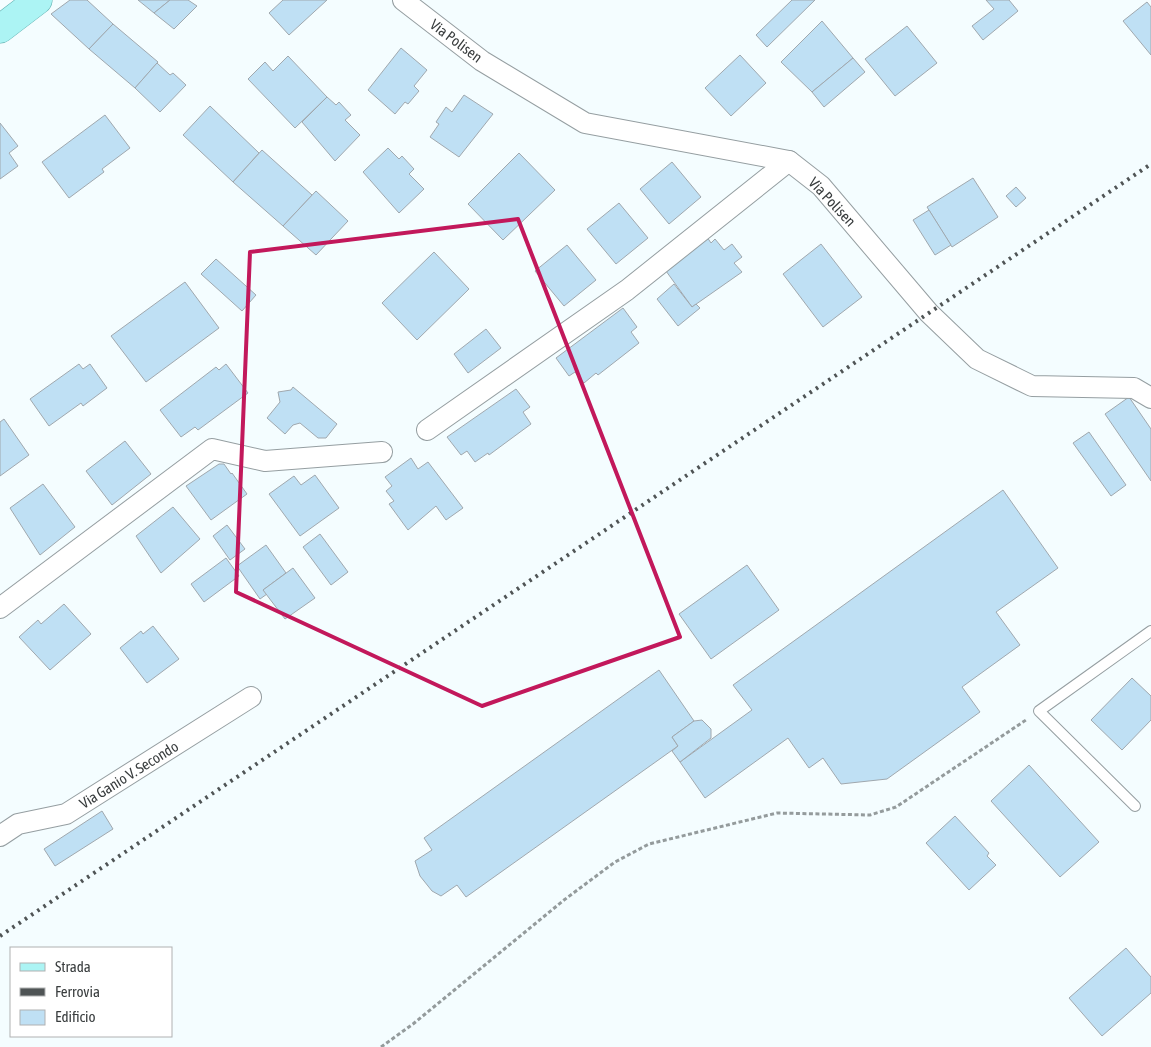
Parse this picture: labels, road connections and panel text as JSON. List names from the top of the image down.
{
  "streets": {
    "street": ["Via Polisen", "Via Ganio V. Secondo"]
  },
  "legend": ["Strada", "Ferrovia", "Edificio"]
}
